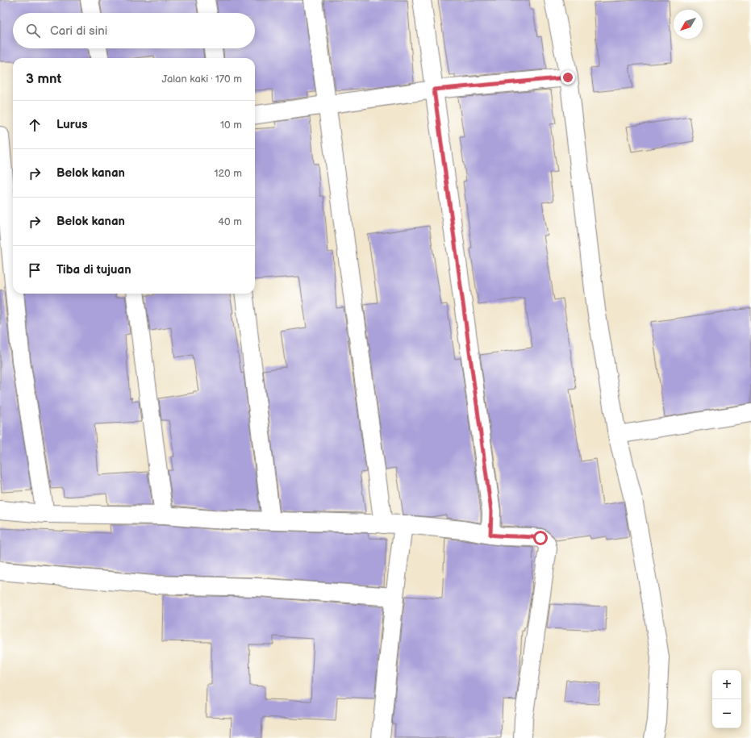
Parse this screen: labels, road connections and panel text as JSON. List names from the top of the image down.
{
  "north": "bottom left",
  "page": {
    "search": "Cari di sini",
    "heading": ["3 mnt", "Jalan kaki · 170 m"],
    "list": [
      ["Lurus", "10 m"],
      ["Belok kanan", "120 m"],
      ["Belok kanan", "40 m"],
      "Tiba di tujuan"
    ],
    "map_buttons": ["+", "−"]
  }
}
